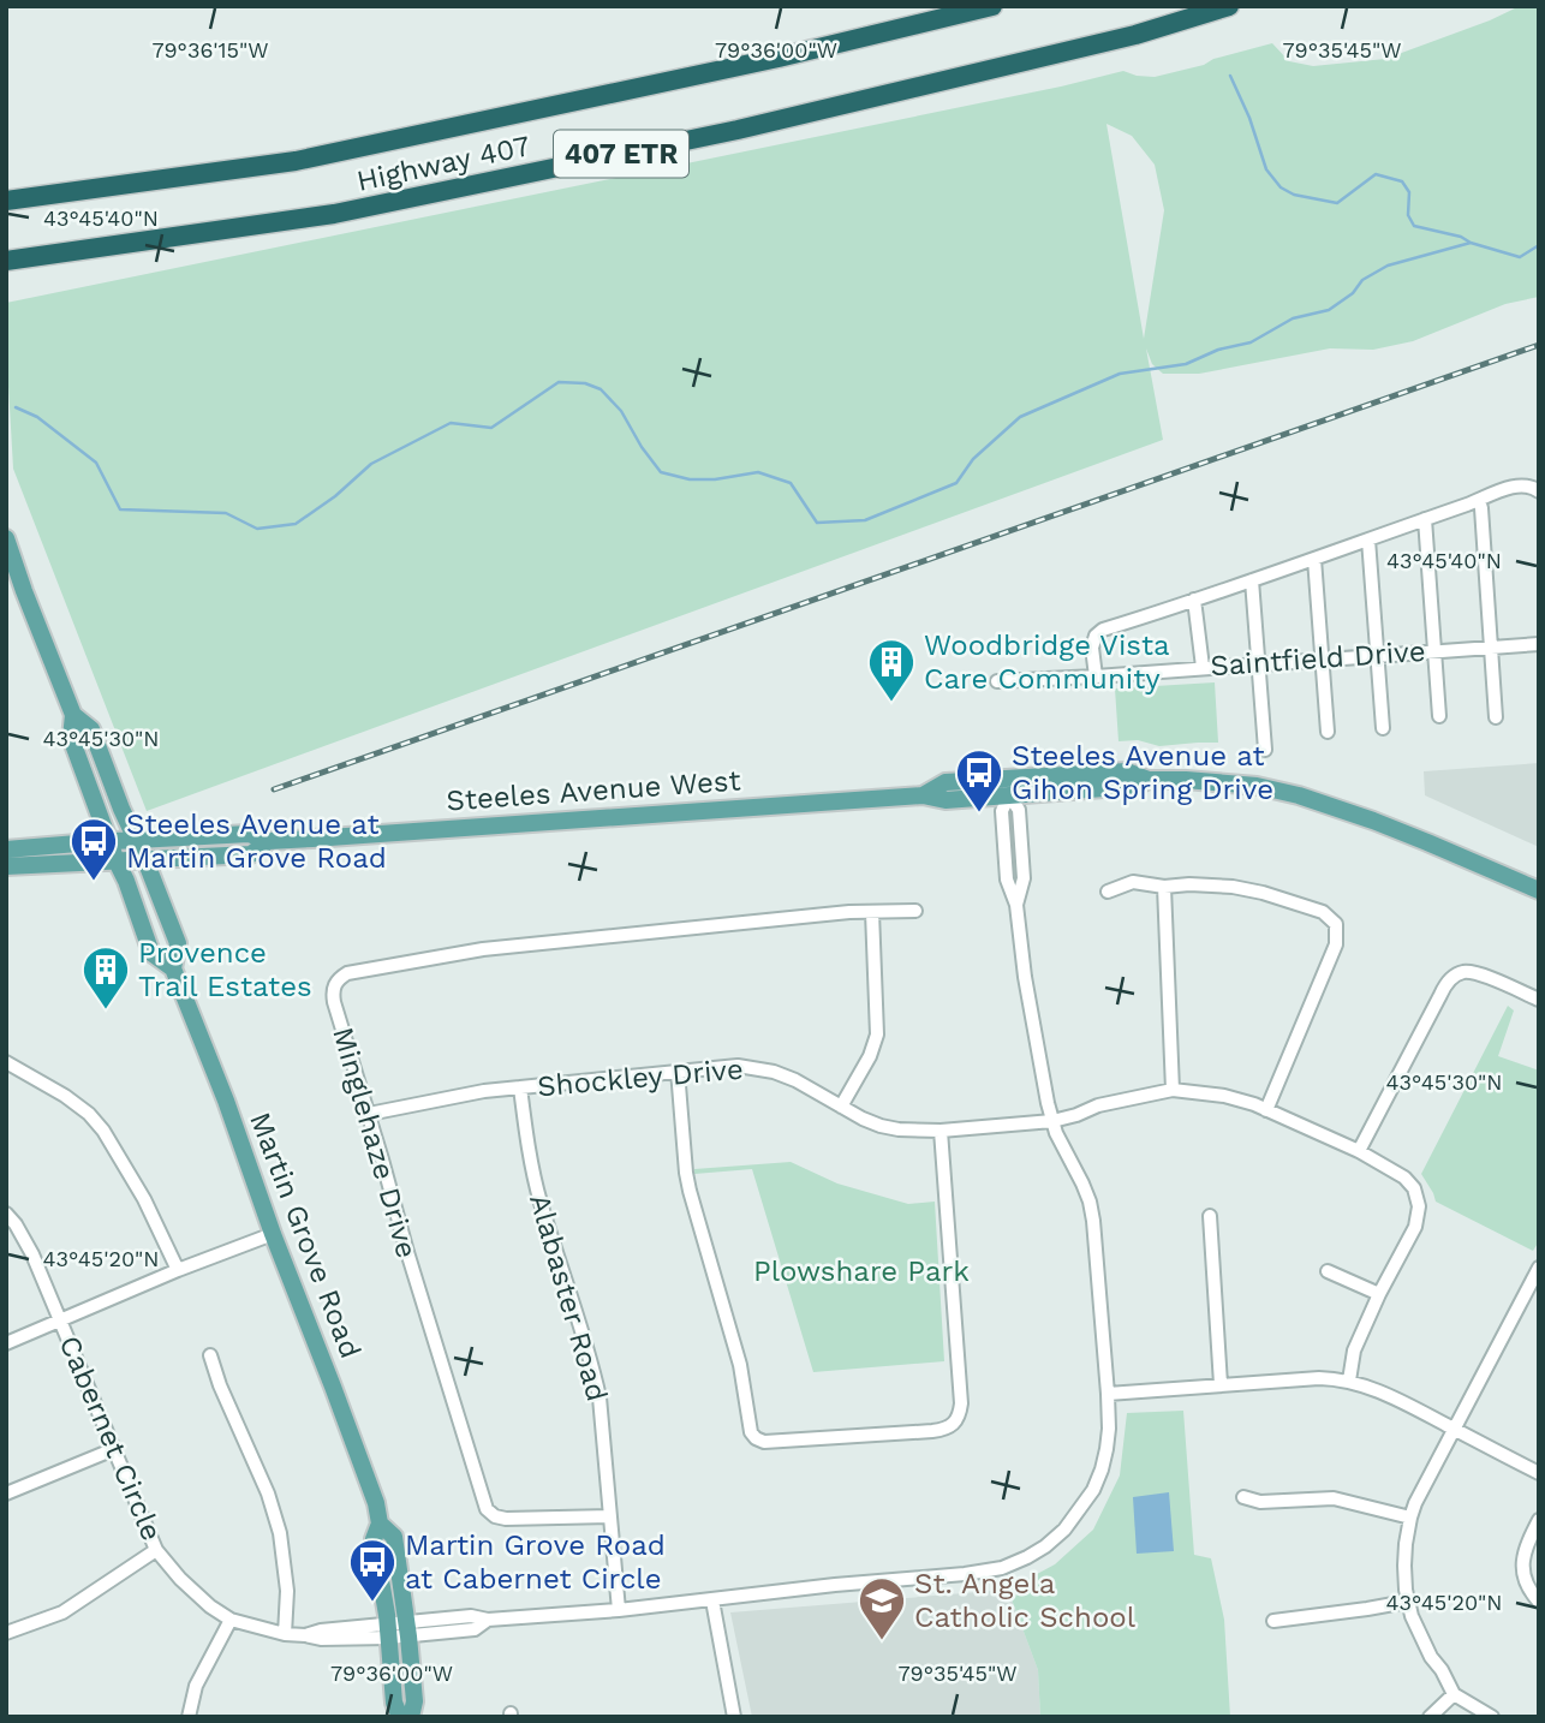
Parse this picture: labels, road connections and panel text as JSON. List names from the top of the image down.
{
  "streets": {
    "highway": ["407 ETR", "Highway 407"],
    "main road": ["Steeles Avenue West", "Martin Grove Road"],
    "street": [
      "Saintfield Drive",
      "Shockley Drive",
      "Minglehaze Drive",
      "Alabaster Road",
      "Cabernet Circle"
    ]
  },
  "crossings": [
    ["Steeles Avenue West", "Martin Grove Road"],
    ["Steeles Avenue West", "Cabernet Circle"],
    ["Shockley Drive", "Minglehaze Drive"],
    ["Shockley Drive", "Alabaster Road"],
    ["Shockley Drive", "Cabernet Circle"],
    ["Minglehaze Drive", "Alabaster Road"],
    ["Martin Grove Road", "Cabernet Circle"],
    ["Alabaster Road", "Cabernet Circle"]
  ],
  "parks": ["Plowshare Park"],
  "places": {
    "building": ["Woodbridge Vista Care Community", "Provence Trail Estates"],
    "bus stop": ["Steeles Avenue at Gihon Spring Drive", "Steeles Avenue at Martin Grove Road", "Martin Grove Road at Cabernet Circle"],
    "school or university": ["St. Angela Catholic School"]
  },
  "coordinates": [
    "79°36'15\"W",
    "79°36'00\"W",
    "79°35'45\"W",
    "43°45'40\"N",
    "43°45'30\"N",
    "43°45'20\"N"
  ]
}
